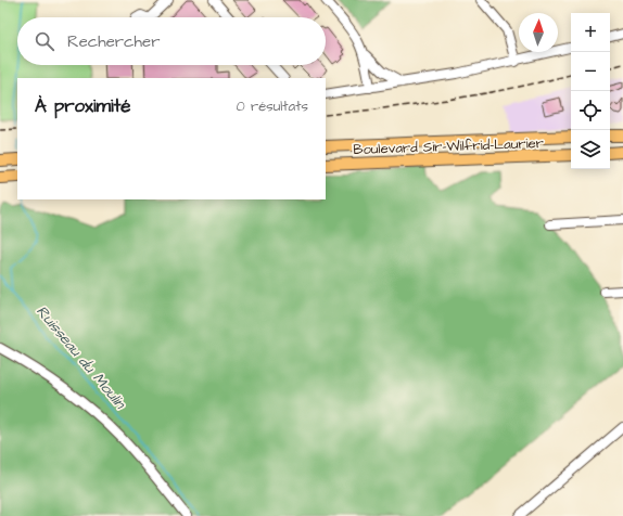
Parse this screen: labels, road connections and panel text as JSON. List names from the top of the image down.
{
  "streets": {
    "main road": ["Boulevard Sir-Wilfrid-Laurier"]
  },
  "water": ["Ruisseau du Moulin"],
  "north": "top",
  "page": {
    "map_buttons": ["+", "−"],
    "search": "Rechercher",
    "heading": ["À proximité", "0 résultats"]
  }
}
